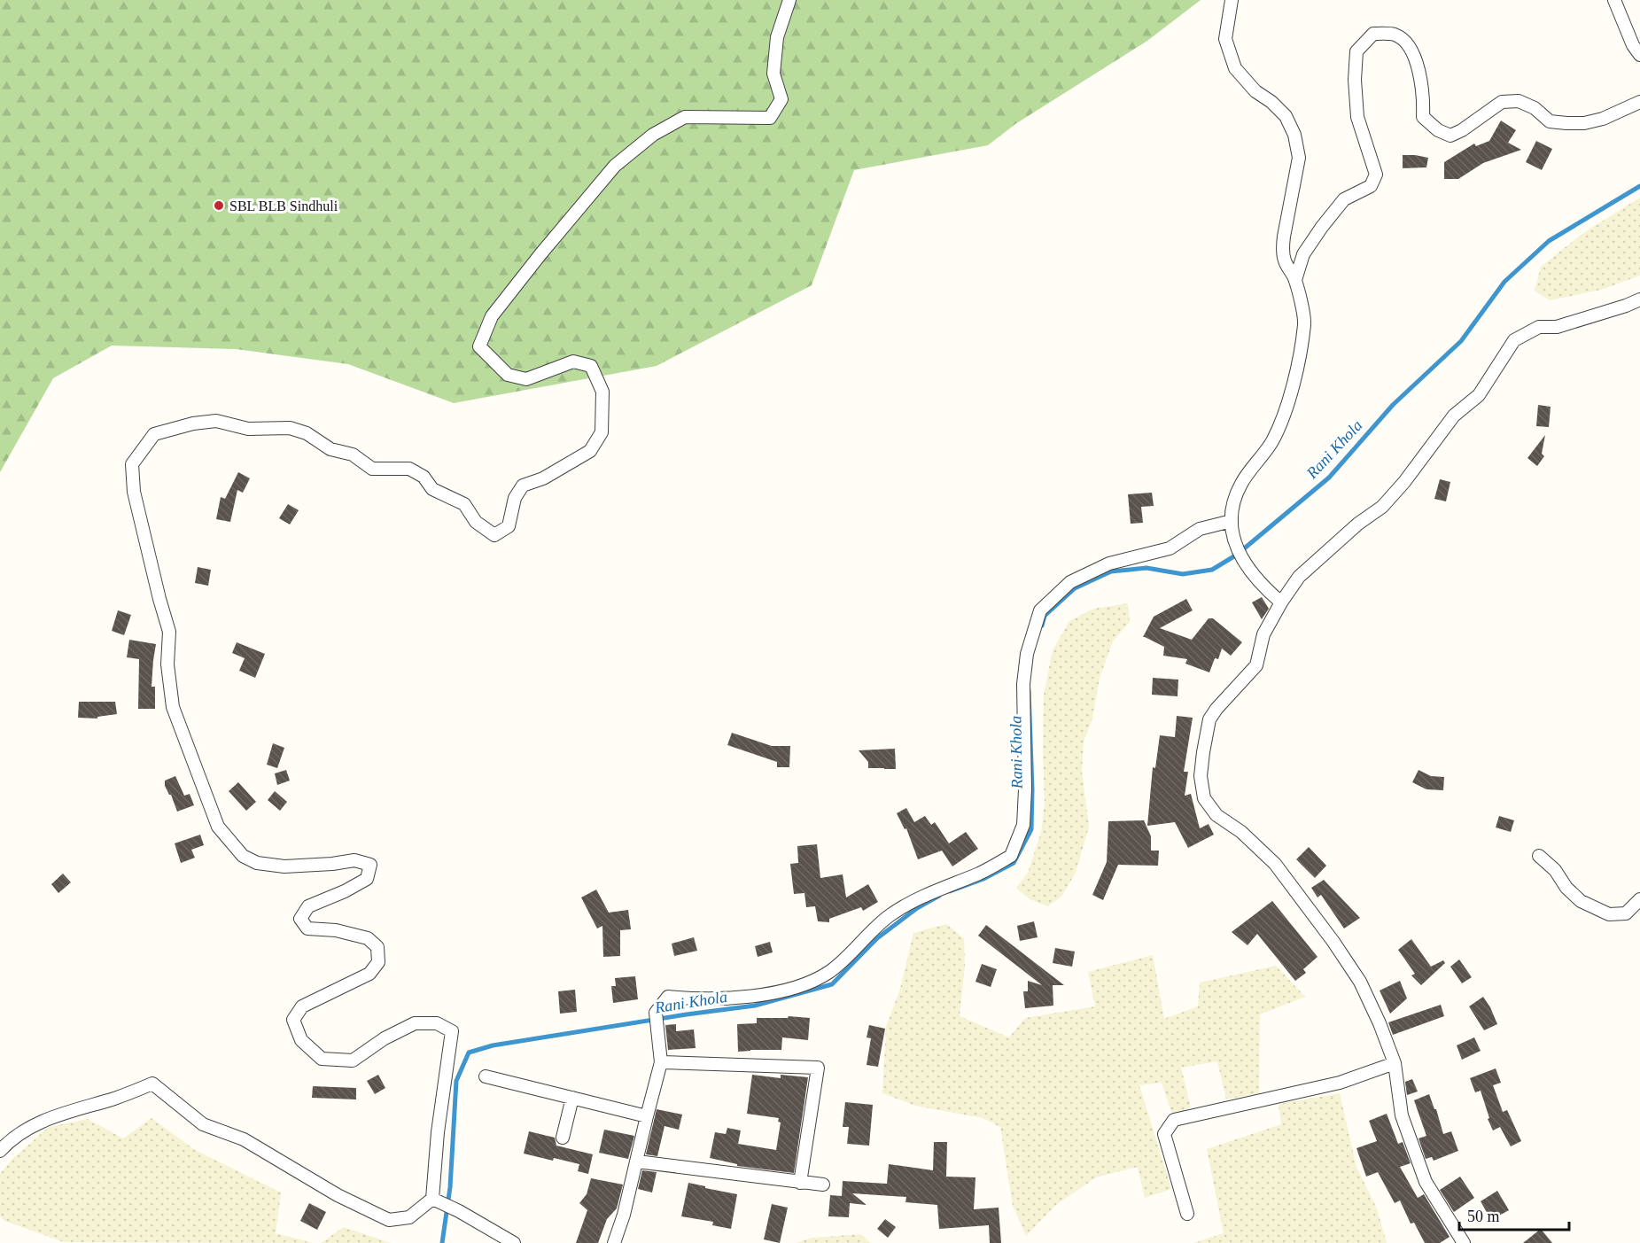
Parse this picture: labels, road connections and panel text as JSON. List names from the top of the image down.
{
  "water": ["Rani Khola"],
  "places": ["SBL BLB Sindhuli"],
  "scale_bar": "50 m"
}
